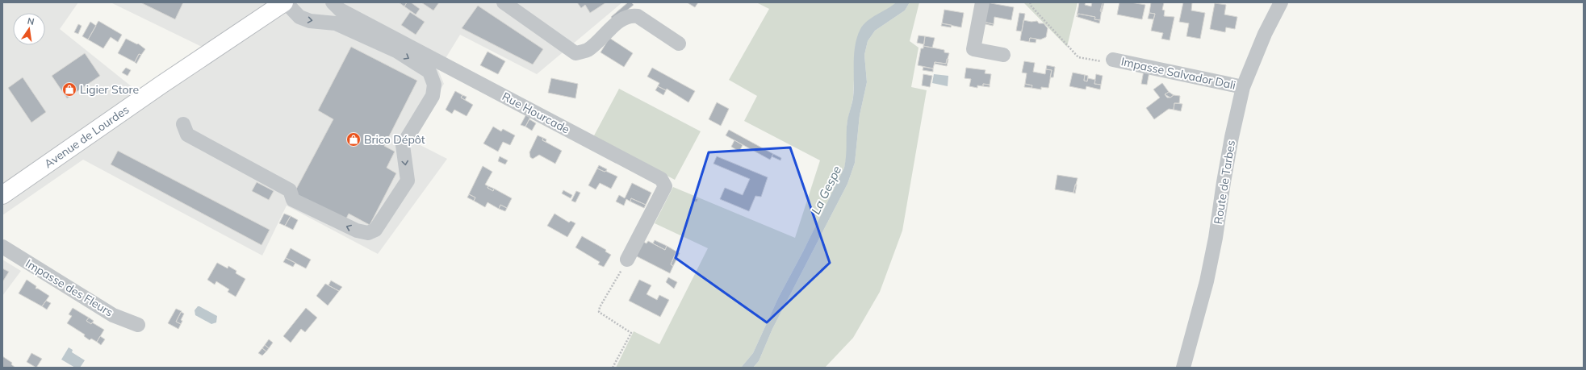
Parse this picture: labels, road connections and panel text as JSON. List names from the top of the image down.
{
  "streets": {
    "main road": ["Avenue de Lourdes"],
    "street": [
      "Impasse Salvador Dali",
      "Rue Hourcade",
      "Route de Tarbes",
      "Impasse des Fleurs"
    ]
  },
  "crossings": [
    ["Impasse Salvador Dali", "Route de Tarbes"]
  ],
  "water": ["La Gespe"],
  "places": {
    "shop": ["Ligier Store", "Brico Dépôt"]
  },
  "north": "top"
}
